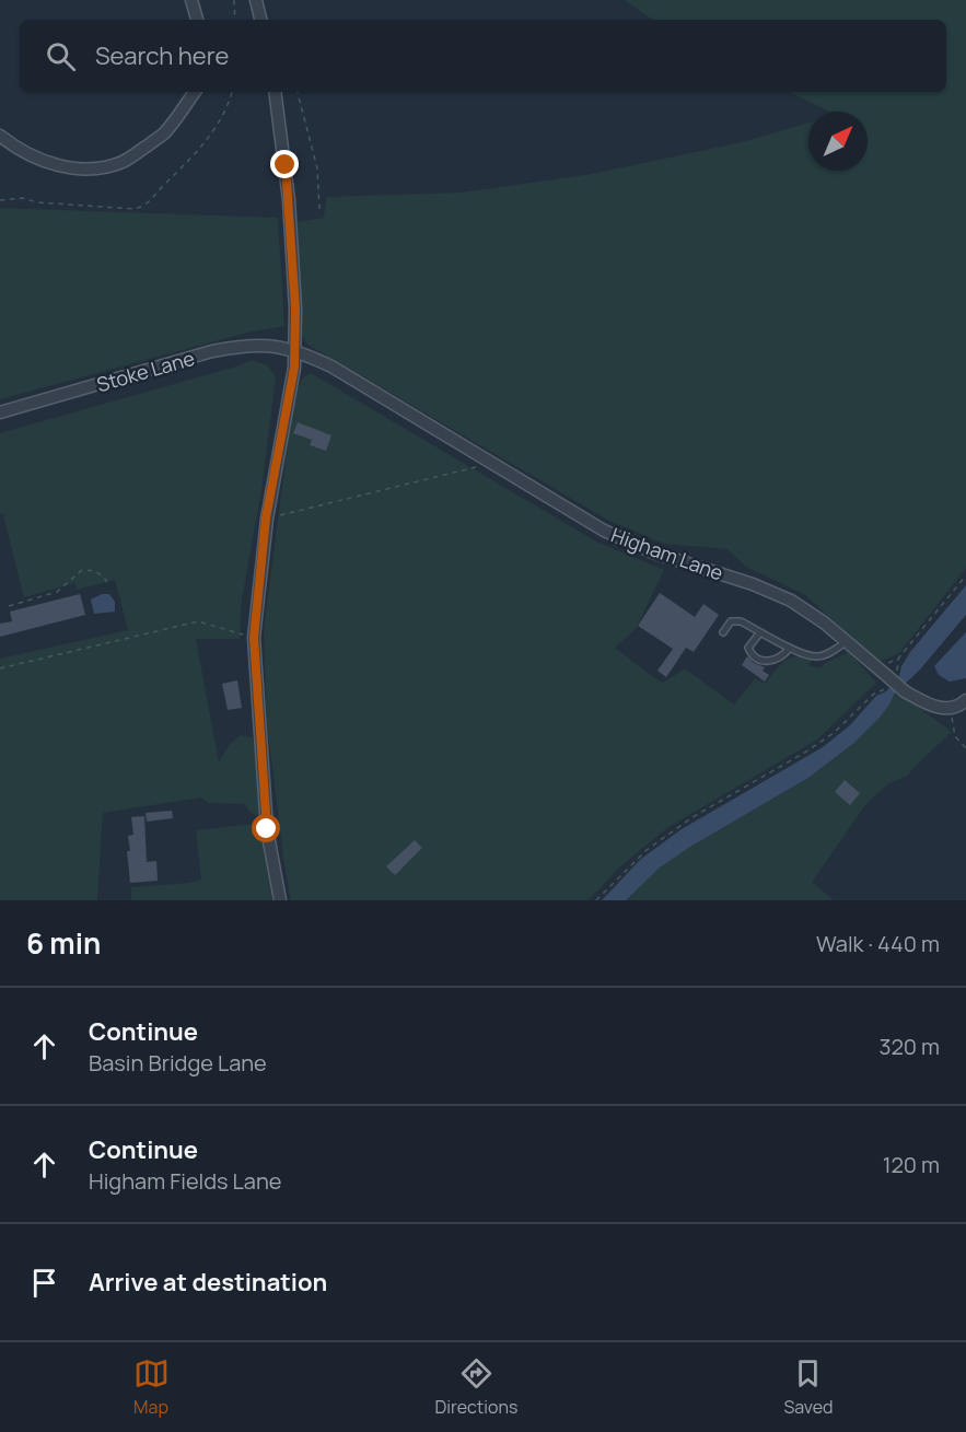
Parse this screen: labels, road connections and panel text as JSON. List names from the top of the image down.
{
  "streets": {
    "street": ["Stoke Lane", "Higham Lane"]
  },
  "crossings": [
    ["Stoke Lane", "Higham Lane"]
  ],
  "north": "top right",
  "page": {
    "search": "Search here",
    "heading": ["6 min", "Walk · 440 m"],
    "list": [
      ["Continue", "Basin Bridge Lane", "320 m"],
      ["Continue", "Higham Fields Lane", "120 m"],
      "Arrive at destination"
    ],
    "nav": ["Map", "Directions", "Saved"]
  }
}
